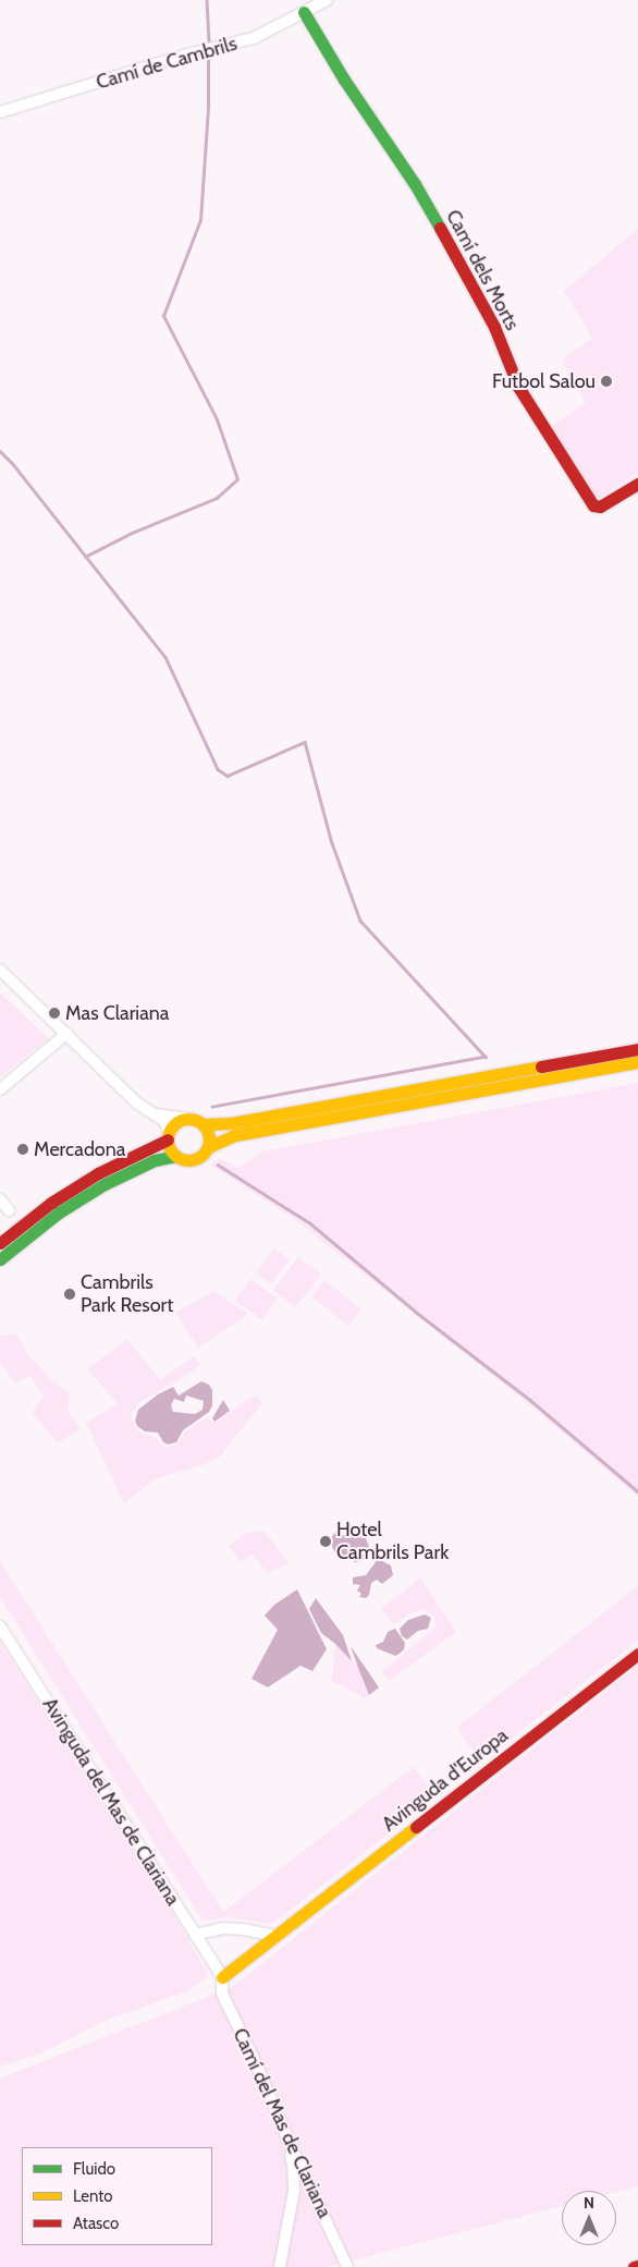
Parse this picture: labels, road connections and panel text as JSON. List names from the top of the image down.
{
  "streets": {
    "street": [
      "Camí de Cambrils",
      "Camí dels Morts",
      "Avinguda d'Europa",
      "Avinguda del Mas de Clariana",
      "Camí del Mas de Clariana"
    ]
  },
  "crossings": [
    ["Camí de Cambrils", "Camí dels Morts"],
    ["Avinguda d'Europa", "Avinguda del Mas de Clariana"],
    ["Avinguda d'Europa", "Camí del Mas de Clariana"],
    ["Avinguda del Mas de Clariana", "Camí del Mas de Clariana"]
  ],
  "places": [
    "Futbol Salou",
    "Mas Clariana",
    "Mercadona",
    "Cambrils Park Resort",
    "Hotel Cambrils Park"
  ],
  "legend": ["Fluido", "Lento", "Atasco"],
  "north": "top"
}
